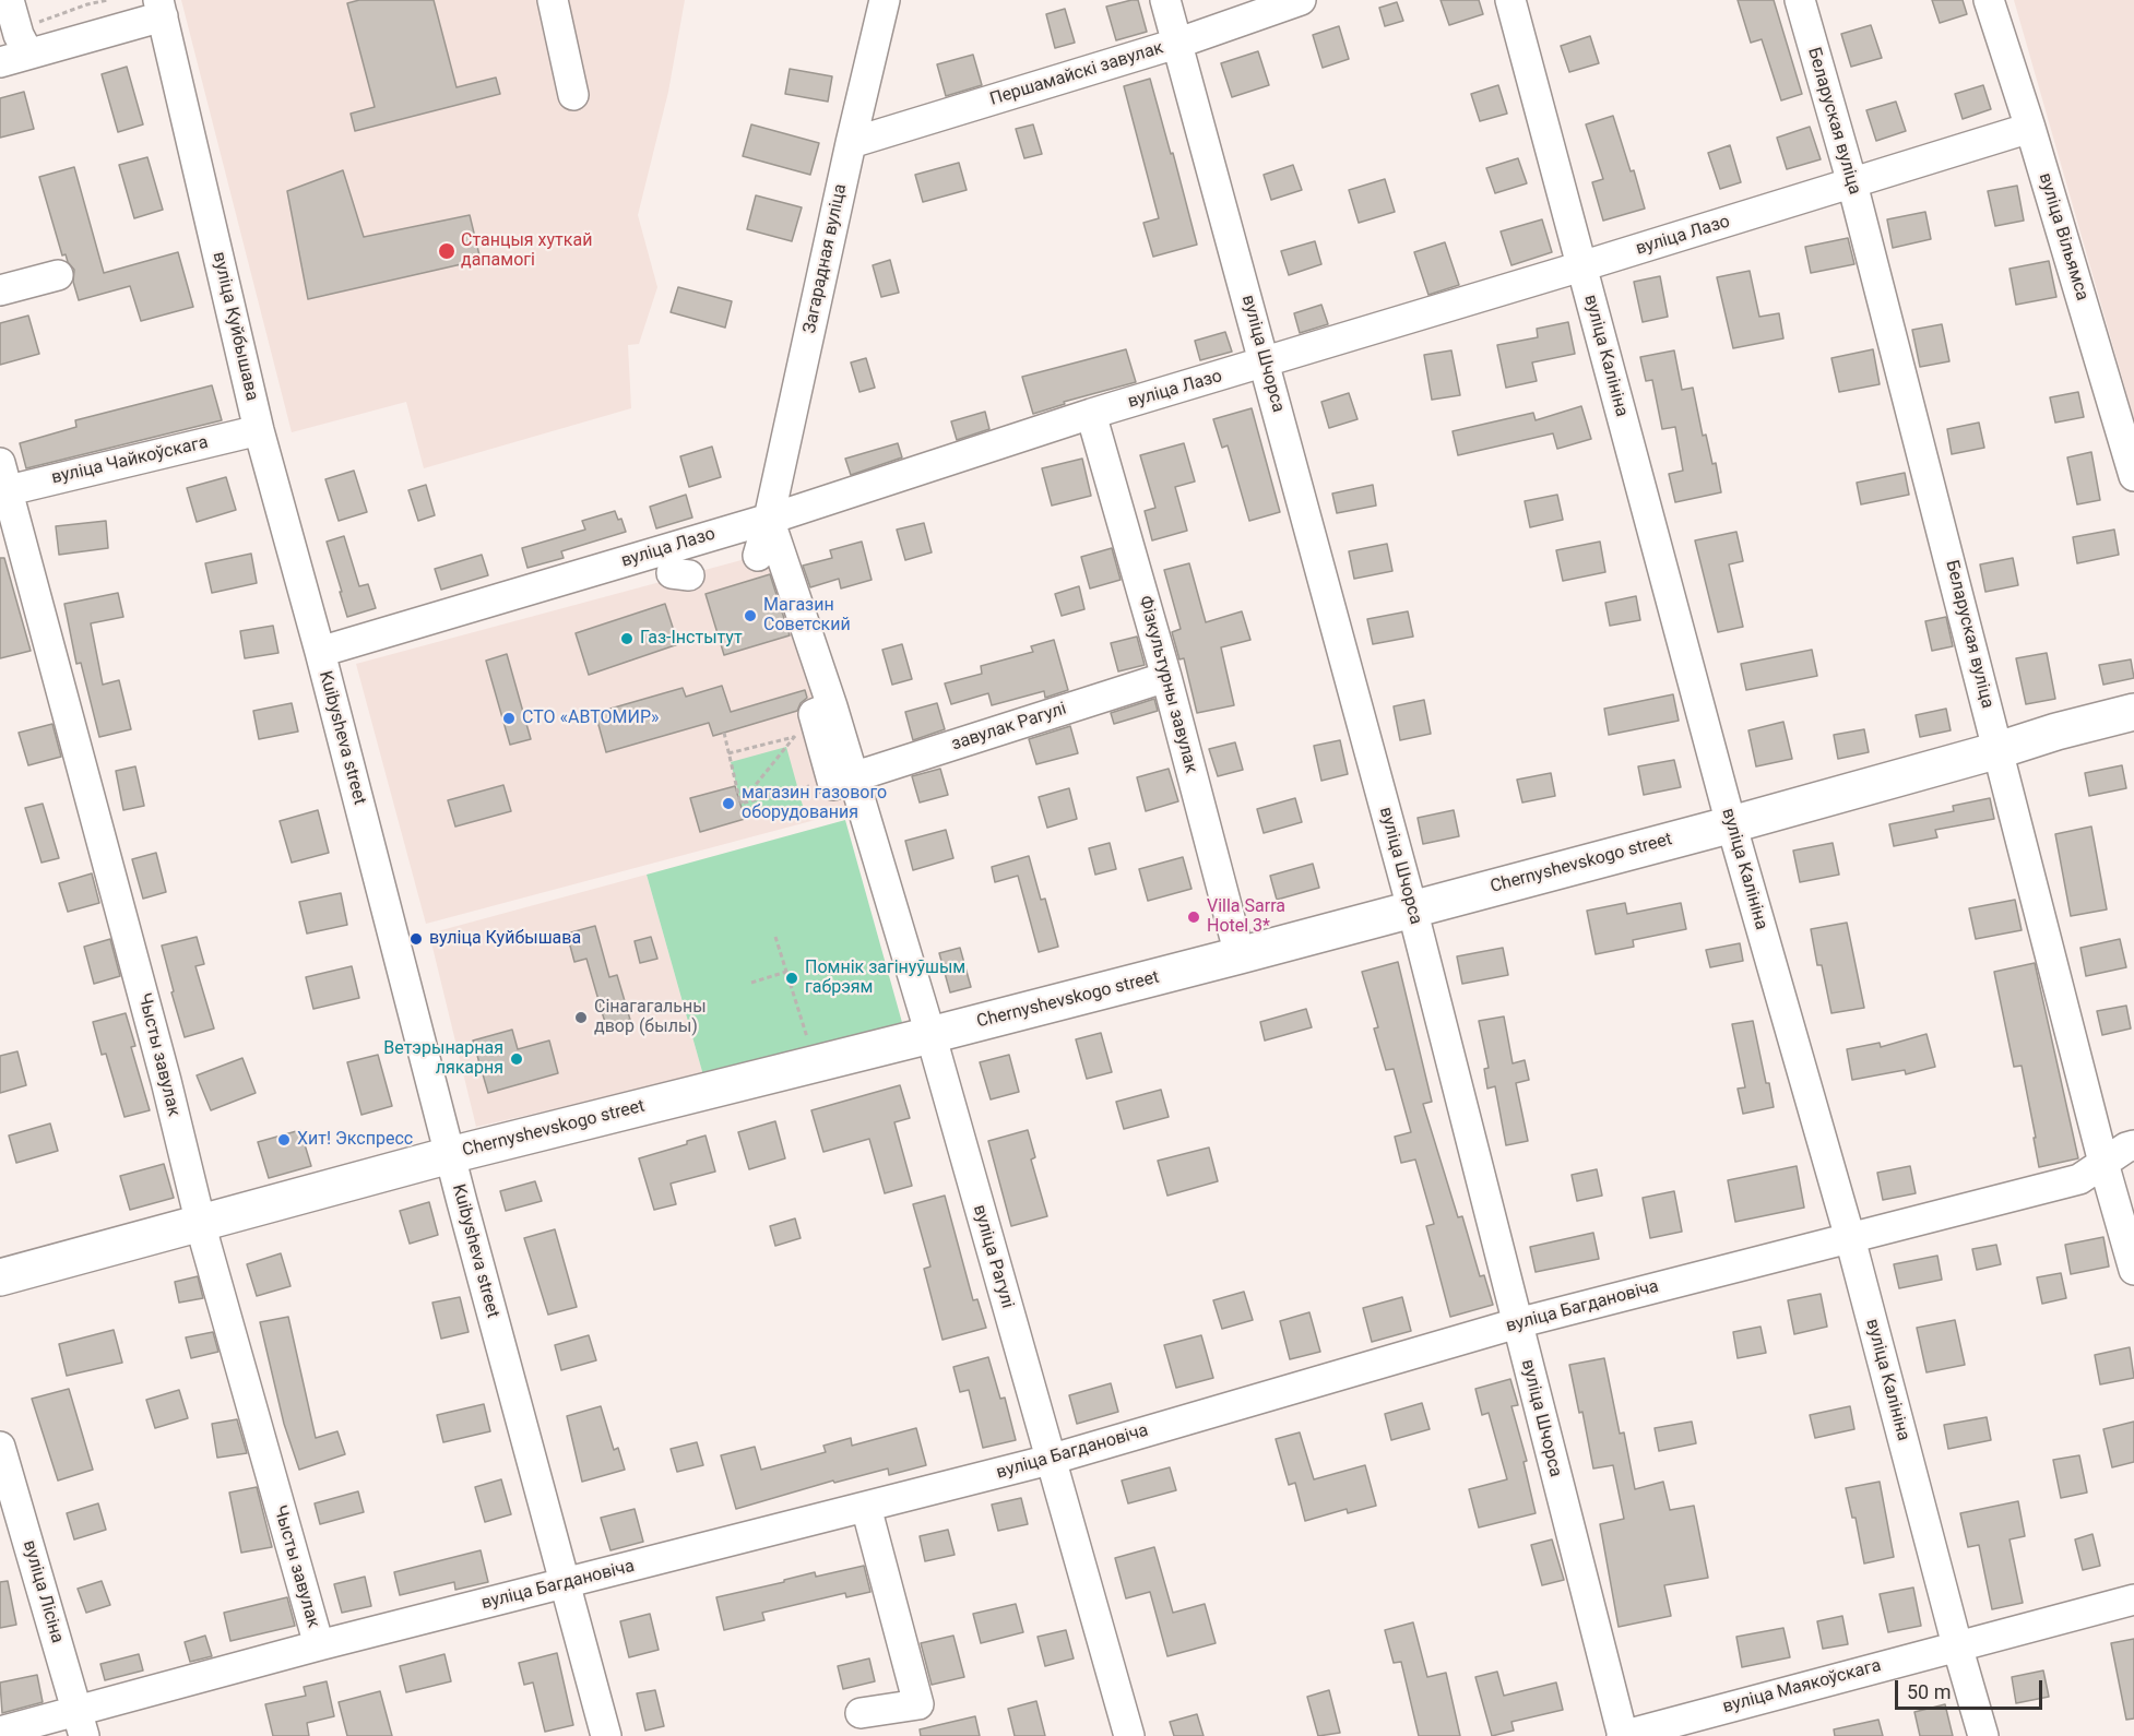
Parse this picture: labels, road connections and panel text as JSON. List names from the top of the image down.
{
  "streets": {
    "main road": ["Chernyshevskogo street"],
    "street": [
      "Першамайскі завулак",
      "Беларуская вуліца",
      "вуліца Лазо",
      "вуліца Вільямса",
      "Загарадная вуліца",
      "вуліца Куйбышава",
      "вуліца Шчорса",
      "вуліца Калініна",
      "вуліца Чайкоўскага",
      "Фізкультурны завулак",
      "завулак Рагулі",
      "Kuibysheva street",
      "Чысты завулак",
      "вуліца Рагулі",
      "вуліца Багдановіча",
      "вуліца Лісіна",
      "вуліца Маякоўскага"
    ]
  },
  "crossings": [
    ["Першамайскі завулак", "Загарадная вуліца"],
    ["Першамайскі завулак", "вуліца Шчорса"],
    ["Беларуская вуліца", "вуліца Лазо"],
    ["Беларуская вуліца", "Chernyshevskogo street"],
    ["Беларуская вуліца", "вуліца Багдановіча"],
    ["вуліца Лазо", "вуліца Вільямса"],
    ["вуліца Лазо", "Загарадная вуліца"],
    ["вуліца Лазо", "вуліца Куйбышава"],
    ["вуліца Лазо", "вуліца Шчорса"],
    ["вуліца Лазо", "вуліца Калініна"],
    ["вуліца Лазо", "Фізкультурны завулак"],
    ["вуліца Лазо", "Kuibysheva street"],
    ["вуліца Лазо", "вуліца Рагулі"],
    ["Загарадная вуліца", "вуліца Рагулі"],
    ["вуліца Куйбышава", "вуліца Чайкоўскага"],
    ["вуліца Куйбышава", "Kuibysheva street"],
    ["вуліца Шчорса", "Chernyshevskogo street"],
    ["вуліца Шчорса", "вуліца Багдановіча"],
    ["вуліца Шчорса", "вуліца Маякоўскага"],
    ["вуліца Калініна", "Chernyshevskogo street"],
    ["вуліца Калініна", "вуліца Багдановіча"],
    ["вуліца Калініна", "вуліца Маякоўскага"],
    ["вуліца Чайкоўскага", "Чысты завулак"],
    ["Фізкультурны завулак", "завулак Рагулі"],
    ["Фізкультурны завулак", "Chernyshevskogo street"],
    ["завулак Рагулі", "вуліца Рагулі"],
    ["Kuibysheva street", "Chernyshevskogo street"],
    ["Kuibysheva street", "вуліца Багдановіча"],
    ["Chernyshevskogo street", "Чысты завулак"],
    ["Chernyshevskogo street", "вуліца Рагулі"],
    ["Чысты завулак", "вуліца Багдановіча"],
    ["вуліца Рагулі", "вуліца Багдановіча"],
    ["вуліца Багдановіча", "вуліца Лісіна"]
  ],
  "places": [
    "Станцыя хуткай дапамогі",
    "Магазин Советский",
    "Газ-Інстытут",
    "СТО «АВТОМИР»",
    "магазин газового оборудования",
    "Villa Sarra Hotel 3*",
    "вуліца Куйбышава",
    "Помнік загінуўшым габрэям",
    "Сінагагальны двор (былы)",
    "Ветэрынарная лякарня",
    "Хит! Экспресс"
  ],
  "scale_bar": "50 m"
}
